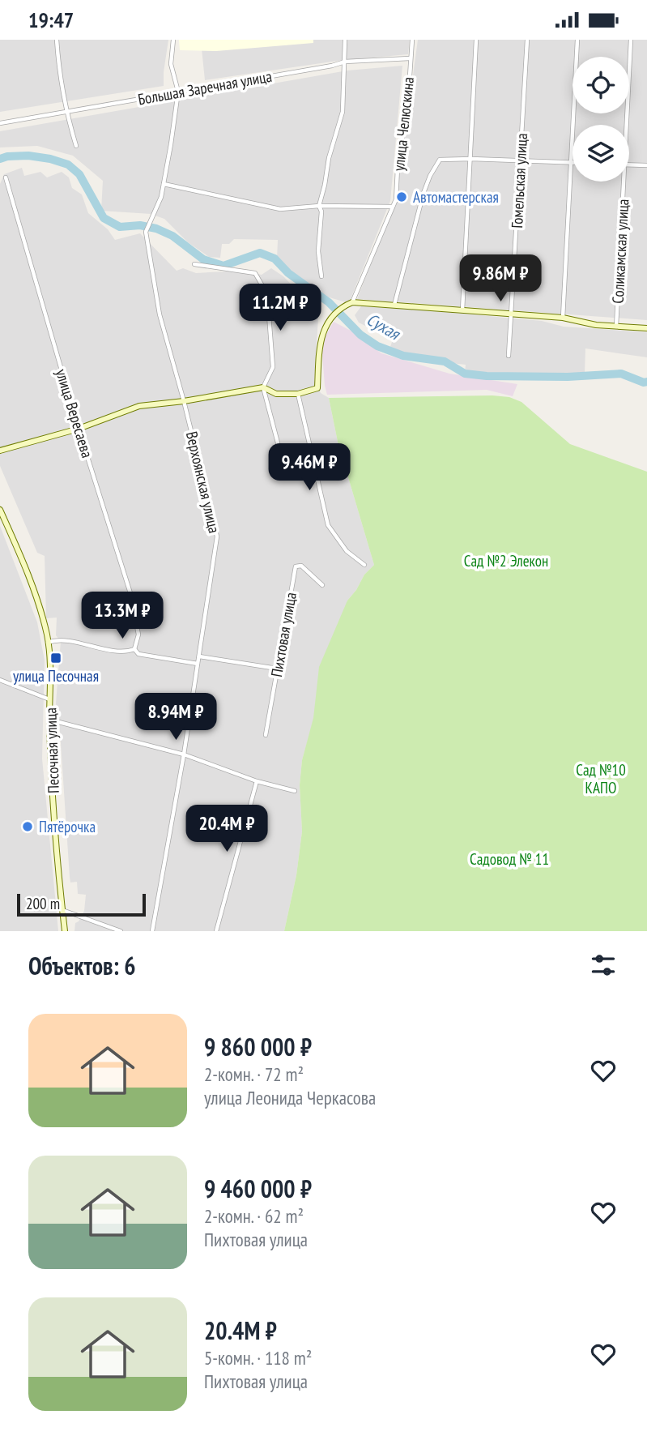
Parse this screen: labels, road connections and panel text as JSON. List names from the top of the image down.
{
  "streets": {
    "street": [
      "Большая Заречная улица",
      "улица Челюскина",
      "Гомельская улица",
      "Соликамская улица",
      "улица Вересаева",
      "Верхоянская улица",
      "Пихтовая улица",
      "Песочная улица"
    ]
  },
  "crossings": [
    ["Большая Заречная улица", "улица Челюскина"],
    ["Большая Заречная улица", "Верхоянская улица"]
  ],
  "water": ["Сухая"],
  "parks": ["Сад №2 Элекон", "Сад №10 КАПО", "Садовод № 11"],
  "places": {
    "other": ["Автомастерская", "Пятёрочка"],
    "transit": ["улица Песочная"]
  },
  "scale_bar": "200 m",
  "page": {
    "status": "19:47",
    "price": [
      "9.86M ₽",
      "11.2M ₽",
      "9.46M ₽",
      "13.3M ₽",
      "8.94M ₽",
      "20.4M ₽"
    ],
    "scale": "200 m",
    "heading": "Объектов: 6",
    "list": [
      {
        "name": "9 860 000 ₽",
        "note": "2-комн. · 72 m² · улица Леонида Черкасова"
      },
      {
        "name": "9 460 000 ₽",
        "note": "2-комн. · 62 m² · Пихтовая улица"
      },
      {
        "name": "20.4M ₽",
        "note": "5-комн. · 118 m² · Пихтовая улица"
      }
    ]
  }
}
